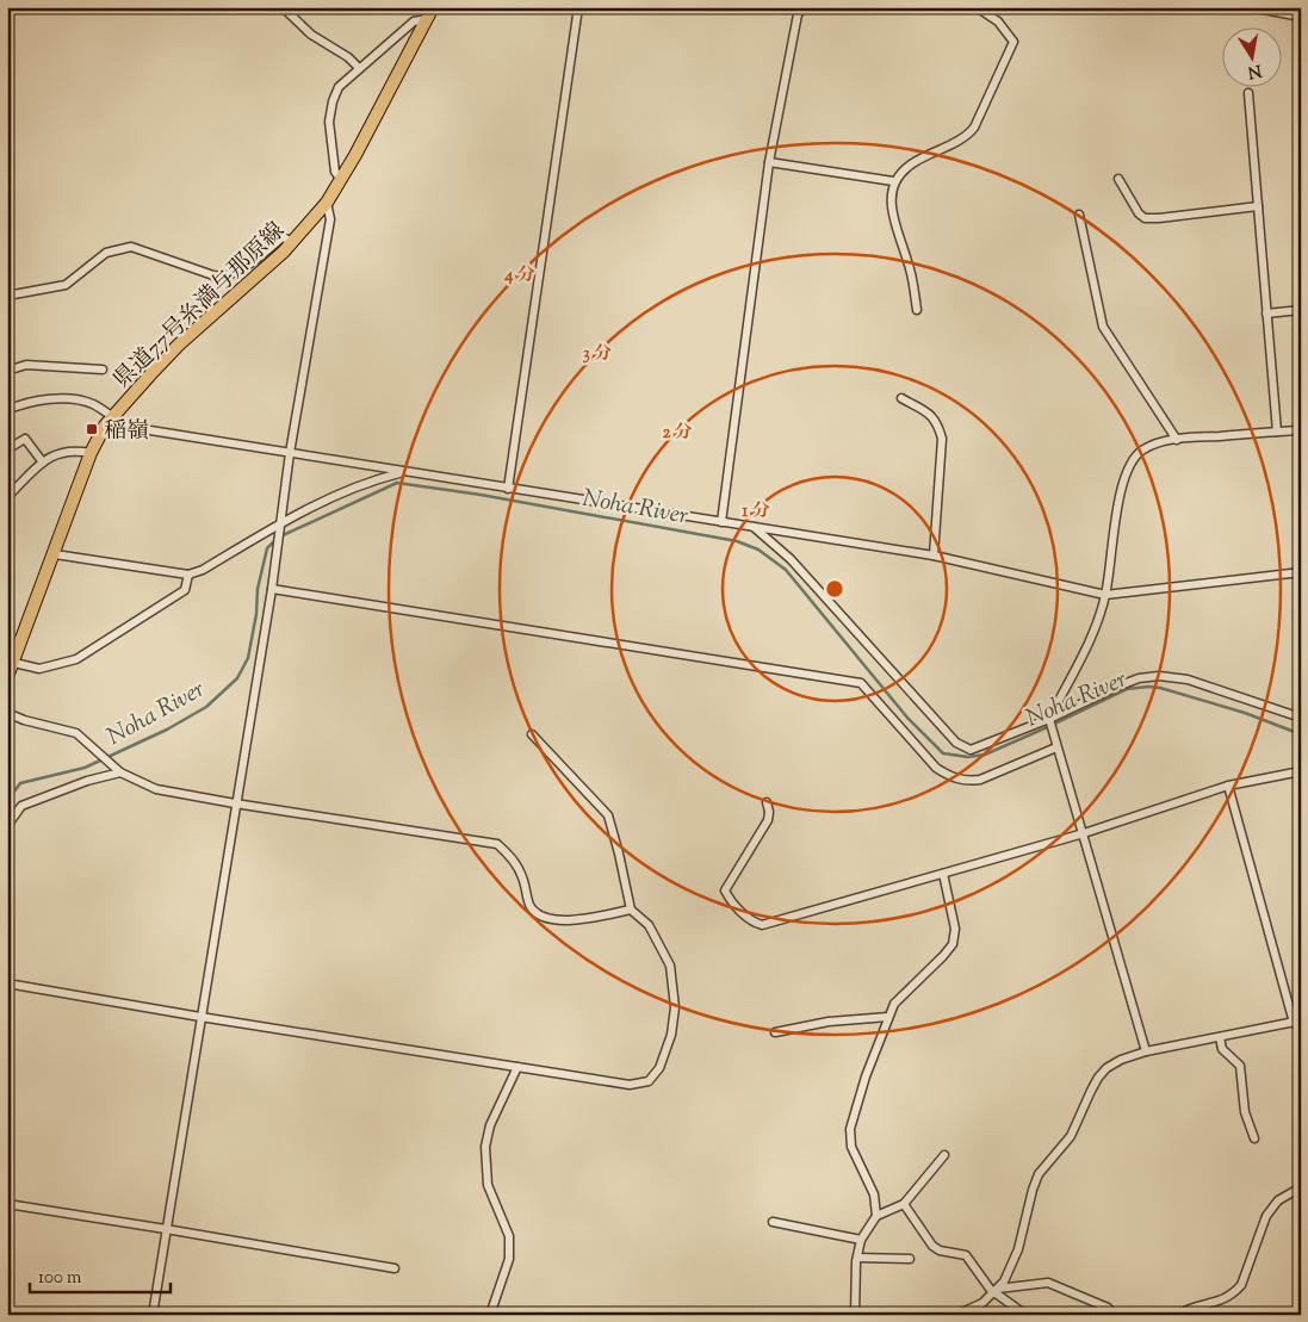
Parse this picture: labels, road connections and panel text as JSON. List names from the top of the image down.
{
  "streets": {
    "main road": ["県道77号糸満与那原線"]
  },
  "water": ["Noha River"],
  "places": {
    "transit": ["稲嶺"]
  },
  "scale_bar": "100 m",
  "north": "bottom",
  "rings": [
    "4 分",
    "3 分",
    "2 分",
    "1 分"
  ]
}
